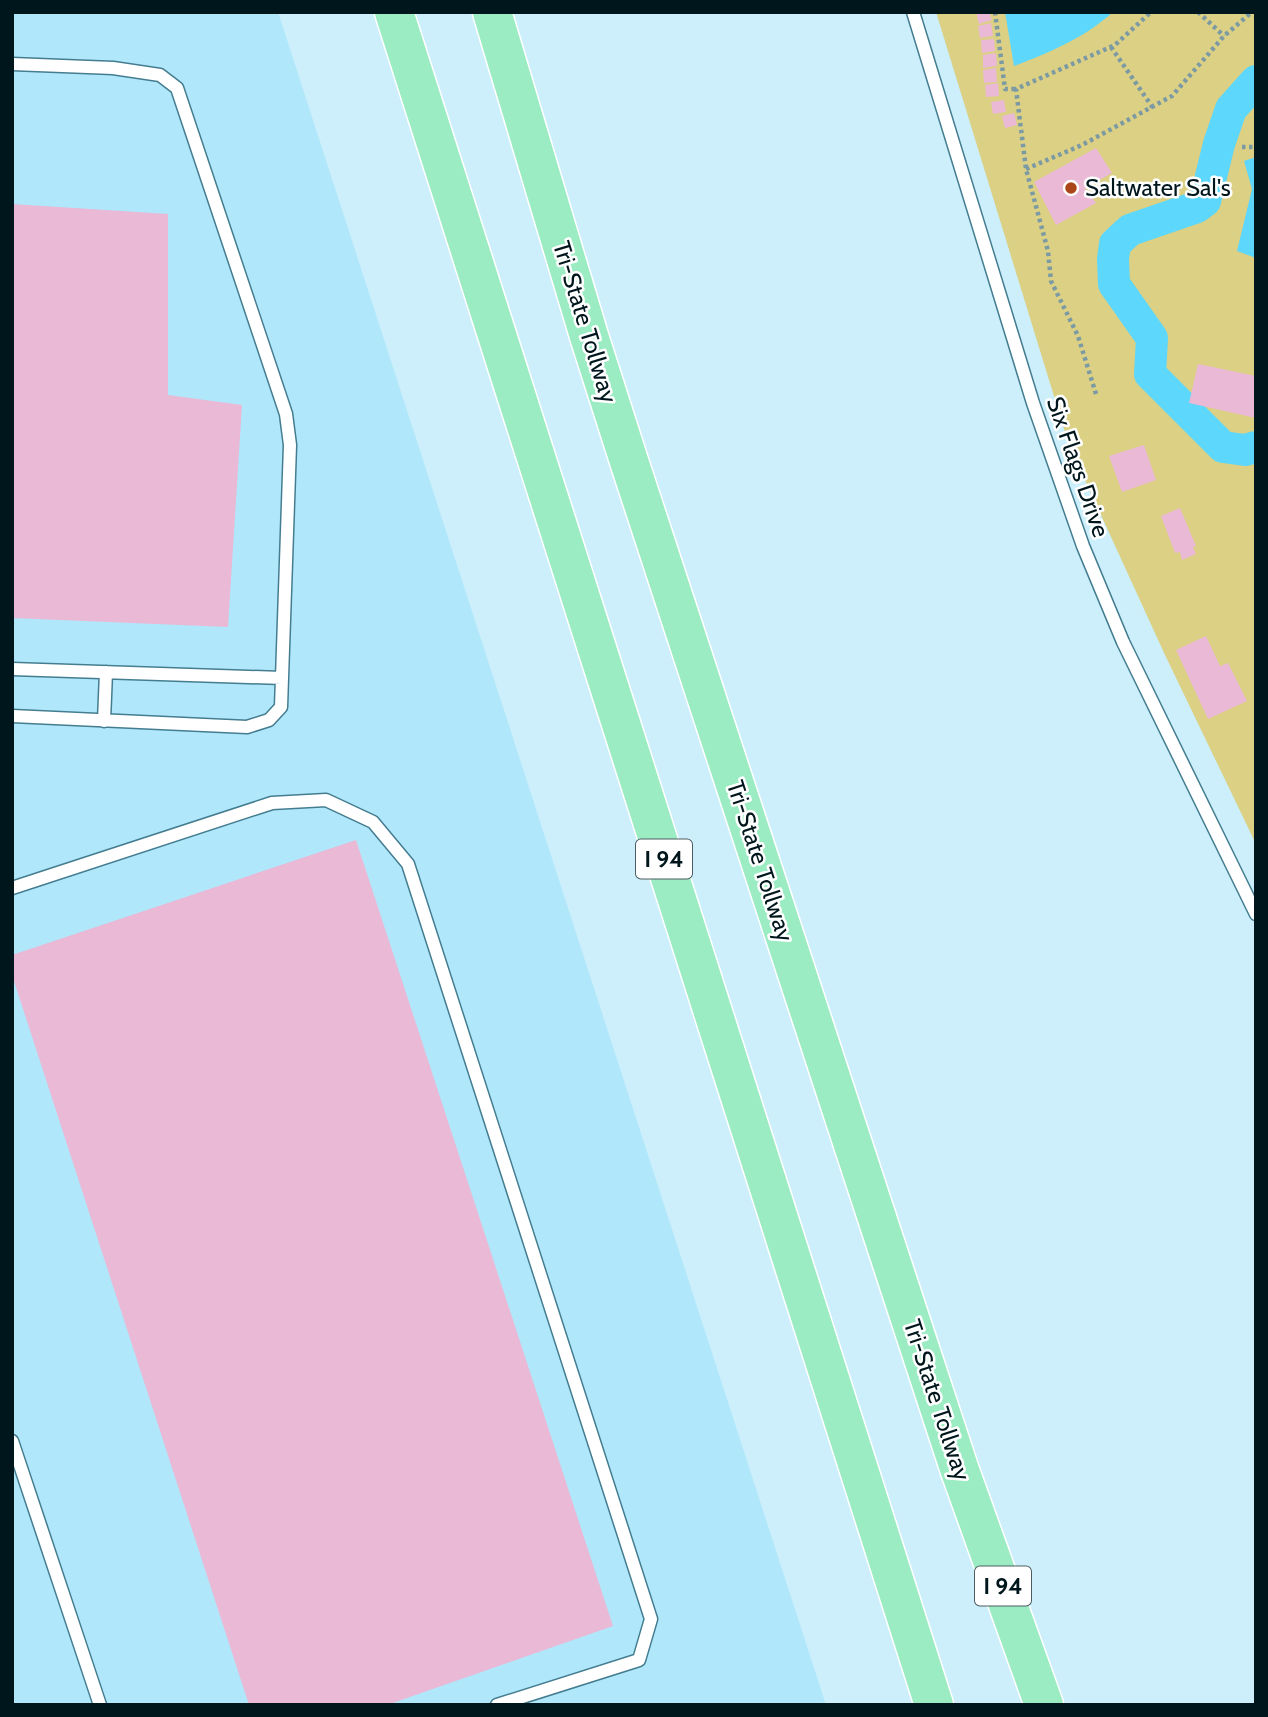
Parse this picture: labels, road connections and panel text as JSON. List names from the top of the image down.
{
  "streets": {
    "highway": ["Tri-State Tollway", "I 94"],
    "lane": ["Six Flags Drive"]
  },
  "places": ["Saltwater Sal's"]
}
